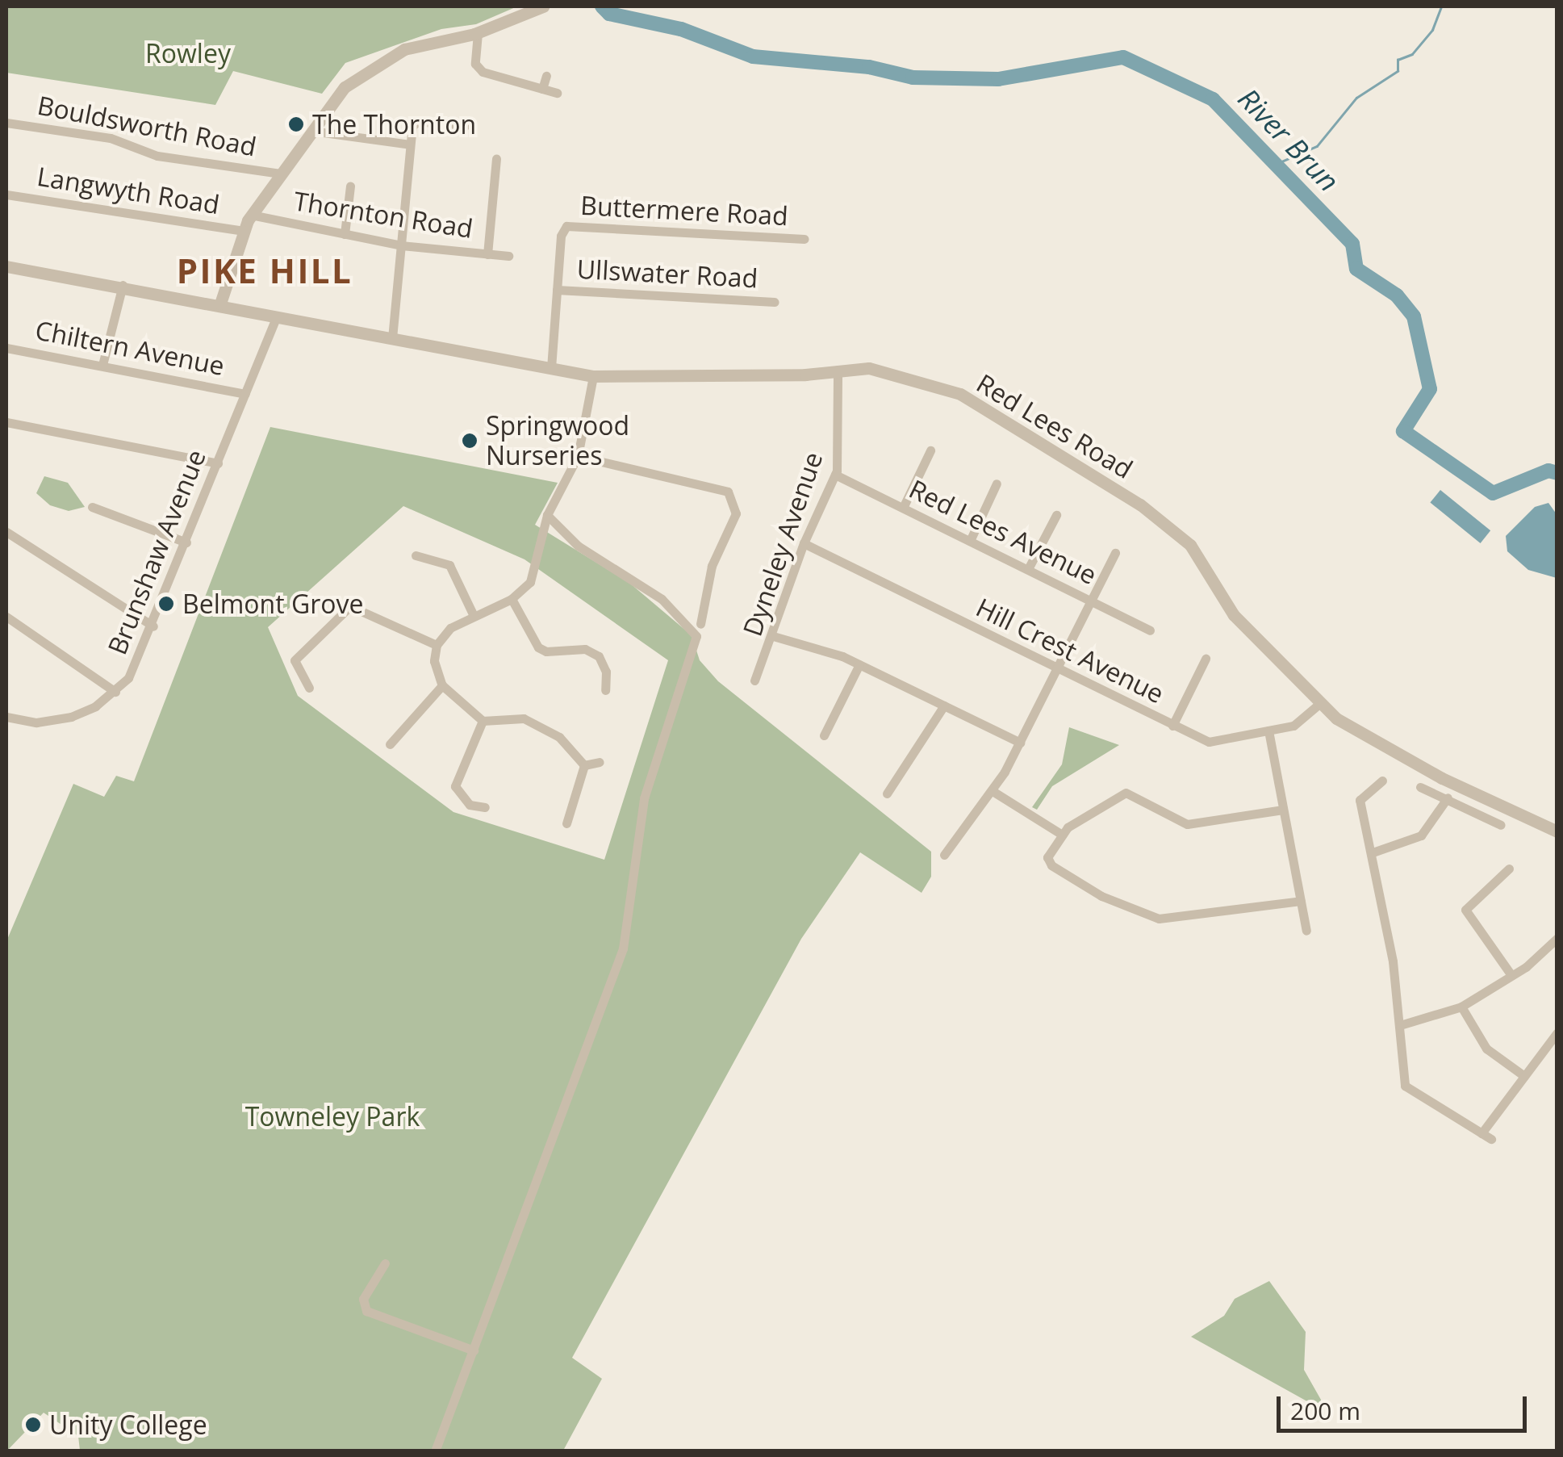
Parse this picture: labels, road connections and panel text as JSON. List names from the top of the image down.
{
  "streets": {
    "street": [
      "Bouldsworth Road",
      "Langwyth Road",
      "Buttermere Road",
      "Thornton Road",
      "Ullswater Road",
      "Chiltern Avenue",
      "Red Lees Road",
      "Red Lees Avenue",
      "Dyneley Avenue",
      "Brunshaw Avenue",
      "Hill Crest Avenue"
    ]
  },
  "crossings": [
    ["Buttermere Road", "Ullswater Road"],
    ["Chiltern Avenue", "Brunshaw Avenue"],
    ["Red Lees Road", "Dyneley Avenue"],
    ["Red Lees Road", "Brunshaw Avenue"],
    ["Red Lees Road", "Hill Crest Avenue"],
    ["Red Lees Avenue", "Dyneley Avenue"],
    ["Dyneley Avenue", "Hill Crest Avenue"]
  ],
  "districts": ["PIKE HILL"],
  "water": ["River Brun"],
  "parks": ["Rowley", "Towneley Park"],
  "places": [
    "The Thornton",
    "Springwood Nurseries",
    "Belmont Grove",
    "Unity College"
  ],
  "scale_bar": "200 m"
}
